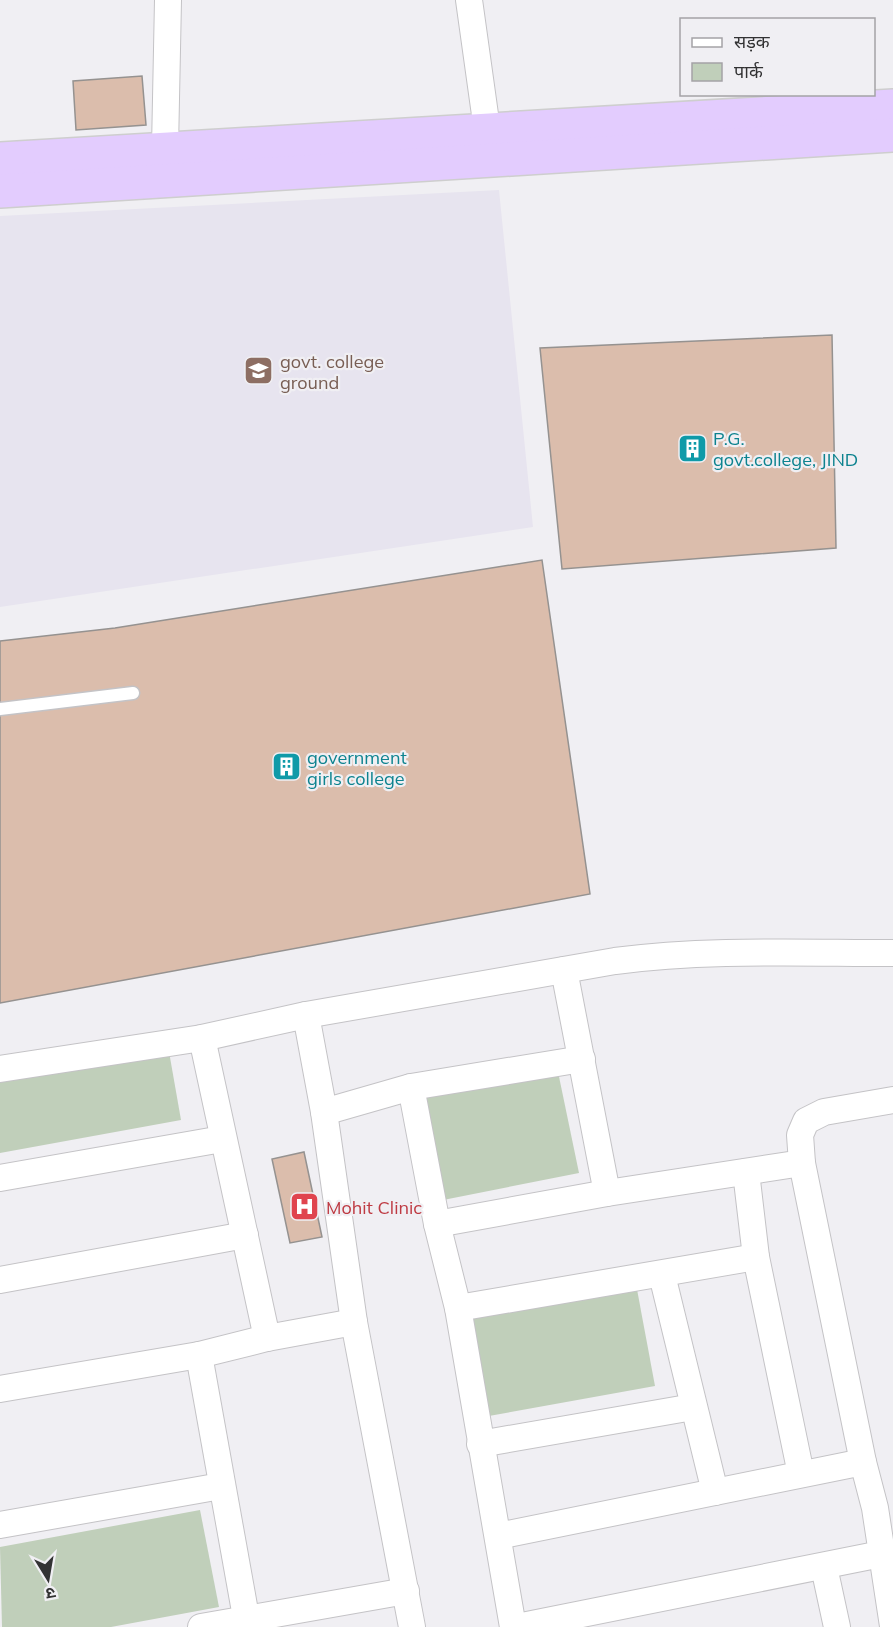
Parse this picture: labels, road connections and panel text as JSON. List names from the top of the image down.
{
  "places": {
    "school or university": ["govt. college ground"],
    "building": ["P.G. govt.college, JIND", "government girls college"],
    "hospital": ["Mohit Clinic"]
  },
  "legend": ["सड़क", "पार्क"],
  "north": "bottom"
}
